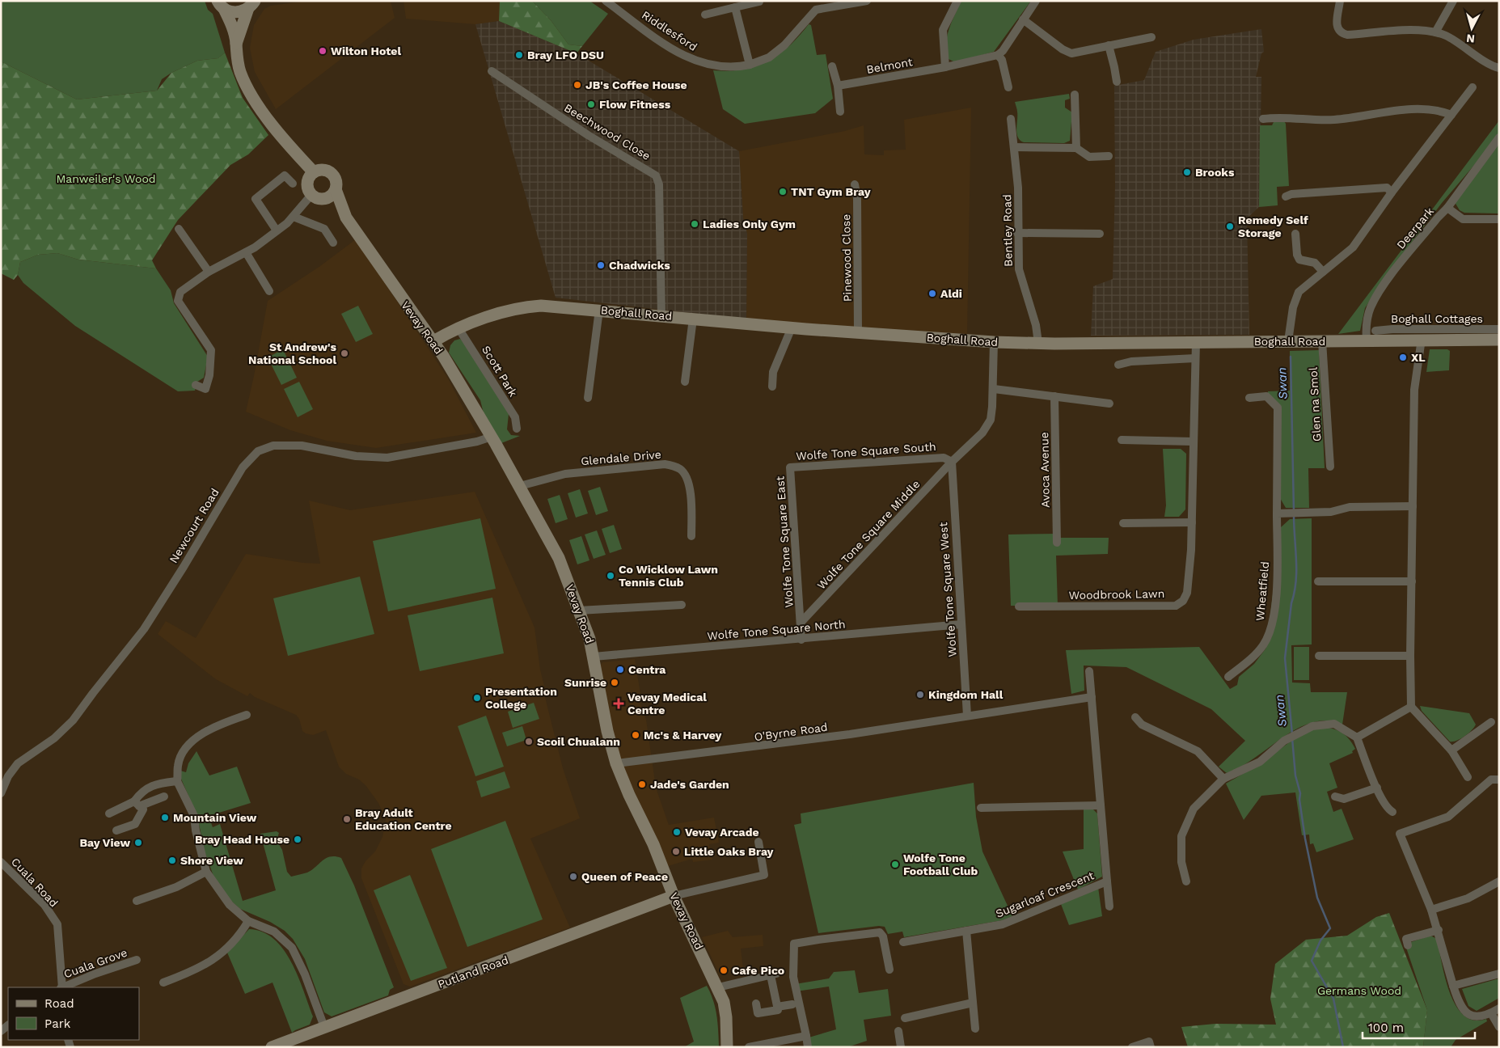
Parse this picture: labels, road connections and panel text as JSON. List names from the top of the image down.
{
  "streets": {
    "main road": ["Boghall Road", "Vevay Road", "Putland Road"],
    "street": [
      "Riddlesford",
      "Belmont",
      "Beechwood Close",
      "Deerpark",
      "Bentley Road",
      "Pinewood Close",
      "Boghall Cottages",
      "Scott Park",
      "Glen na Smol",
      "Wolfe Tone Square South",
      "Glendale Drive",
      "Avoca Avenue",
      "Newcourt Road",
      "Wolfe Tone Square Middle",
      "Wolfe Tone Square East",
      "Wolfe Tone Square West",
      "Wheatfield",
      "Woodbrook Lawn",
      "Wolfe Tone Square North",
      "O'Byrne Road",
      "Cuala Road",
      "Sugarloaf Crescent",
      "Cuala Grove"
    ]
  },
  "crossings": [
    ["Beechwood Close", "Boghall Road"],
    ["Deerpark", "Boghall Road"],
    ["Bentley Road", "Boghall Road"],
    ["Pinewood Close", "Boghall Road"],
    ["Boghall Road", "Boghall Cottages"],
    ["Boghall Road", "Vevay Road"],
    ["Boghall Road", "Scott Park"],
    ["Boghall Road", "Glen na Smol"],
    ["Boghall Road", "Woodbrook Lawn"],
    ["Vevay Road", "Glendale Drive"],
    ["Vevay Road", "Newcourt Road"],
    ["Vevay Road", "Wolfe Tone Square North"],
    ["Vevay Road", "O'Byrne Road"],
    ["Vevay Road", "Putland Road"],
    ["Wolfe Tone Square South", "Wolfe Tone Square Middle"],
    ["Wolfe Tone Square South", "Wolfe Tone Square East"],
    ["Wolfe Tone Square South", "Wolfe Tone Square West"],
    ["Wolfe Tone Square Middle", "Wolfe Tone Square East"],
    ["Wolfe Tone Square Middle", "Wolfe Tone Square West"],
    ["Wolfe Tone Square East", "Wolfe Tone Square North"],
    ["Wolfe Tone Square West", "Wolfe Tone Square North"],
    ["Wolfe Tone Square West", "O'Byrne Road"]
  ],
  "water": ["Swan"],
  "parks": ["Manweiler's Wood", "Germans Wood"],
  "places": {
    "other": [
      "Wilton Hotel",
      "Bray LFO DSU",
      "JB's Coffee House",
      "Flow Fitness",
      "Brooks",
      "TNT Gym Bray",
      "Ladies Only Gym",
      "Remedy Self Storage",
      "Chadwicks",
      "Aldi",
      "St Andrew's National School",
      "XL",
      "Co Wicklow Lawn Tennis Club",
      "Centra",
      "Sunrise",
      "Kingdom Hall",
      "Presentation College",
      "Mc's & Harvey",
      "Scoil Chualann",
      "Jade's Garden",
      "Mountain View",
      "Bray Adult Education Centre",
      "Vevay Arcade",
      "Bray Head House",
      "Bay View",
      "Little Oaks Bray",
      "Shore View",
      "Wolfe Tone Football Club",
      "Queen of Peace",
      "Cafe Pico"
    ],
    "health": ["Vevay Medical Centre"]
  },
  "legend": ["Road", "Park"],
  "scale_bar": "100 m",
  "north": "bottom"
}
